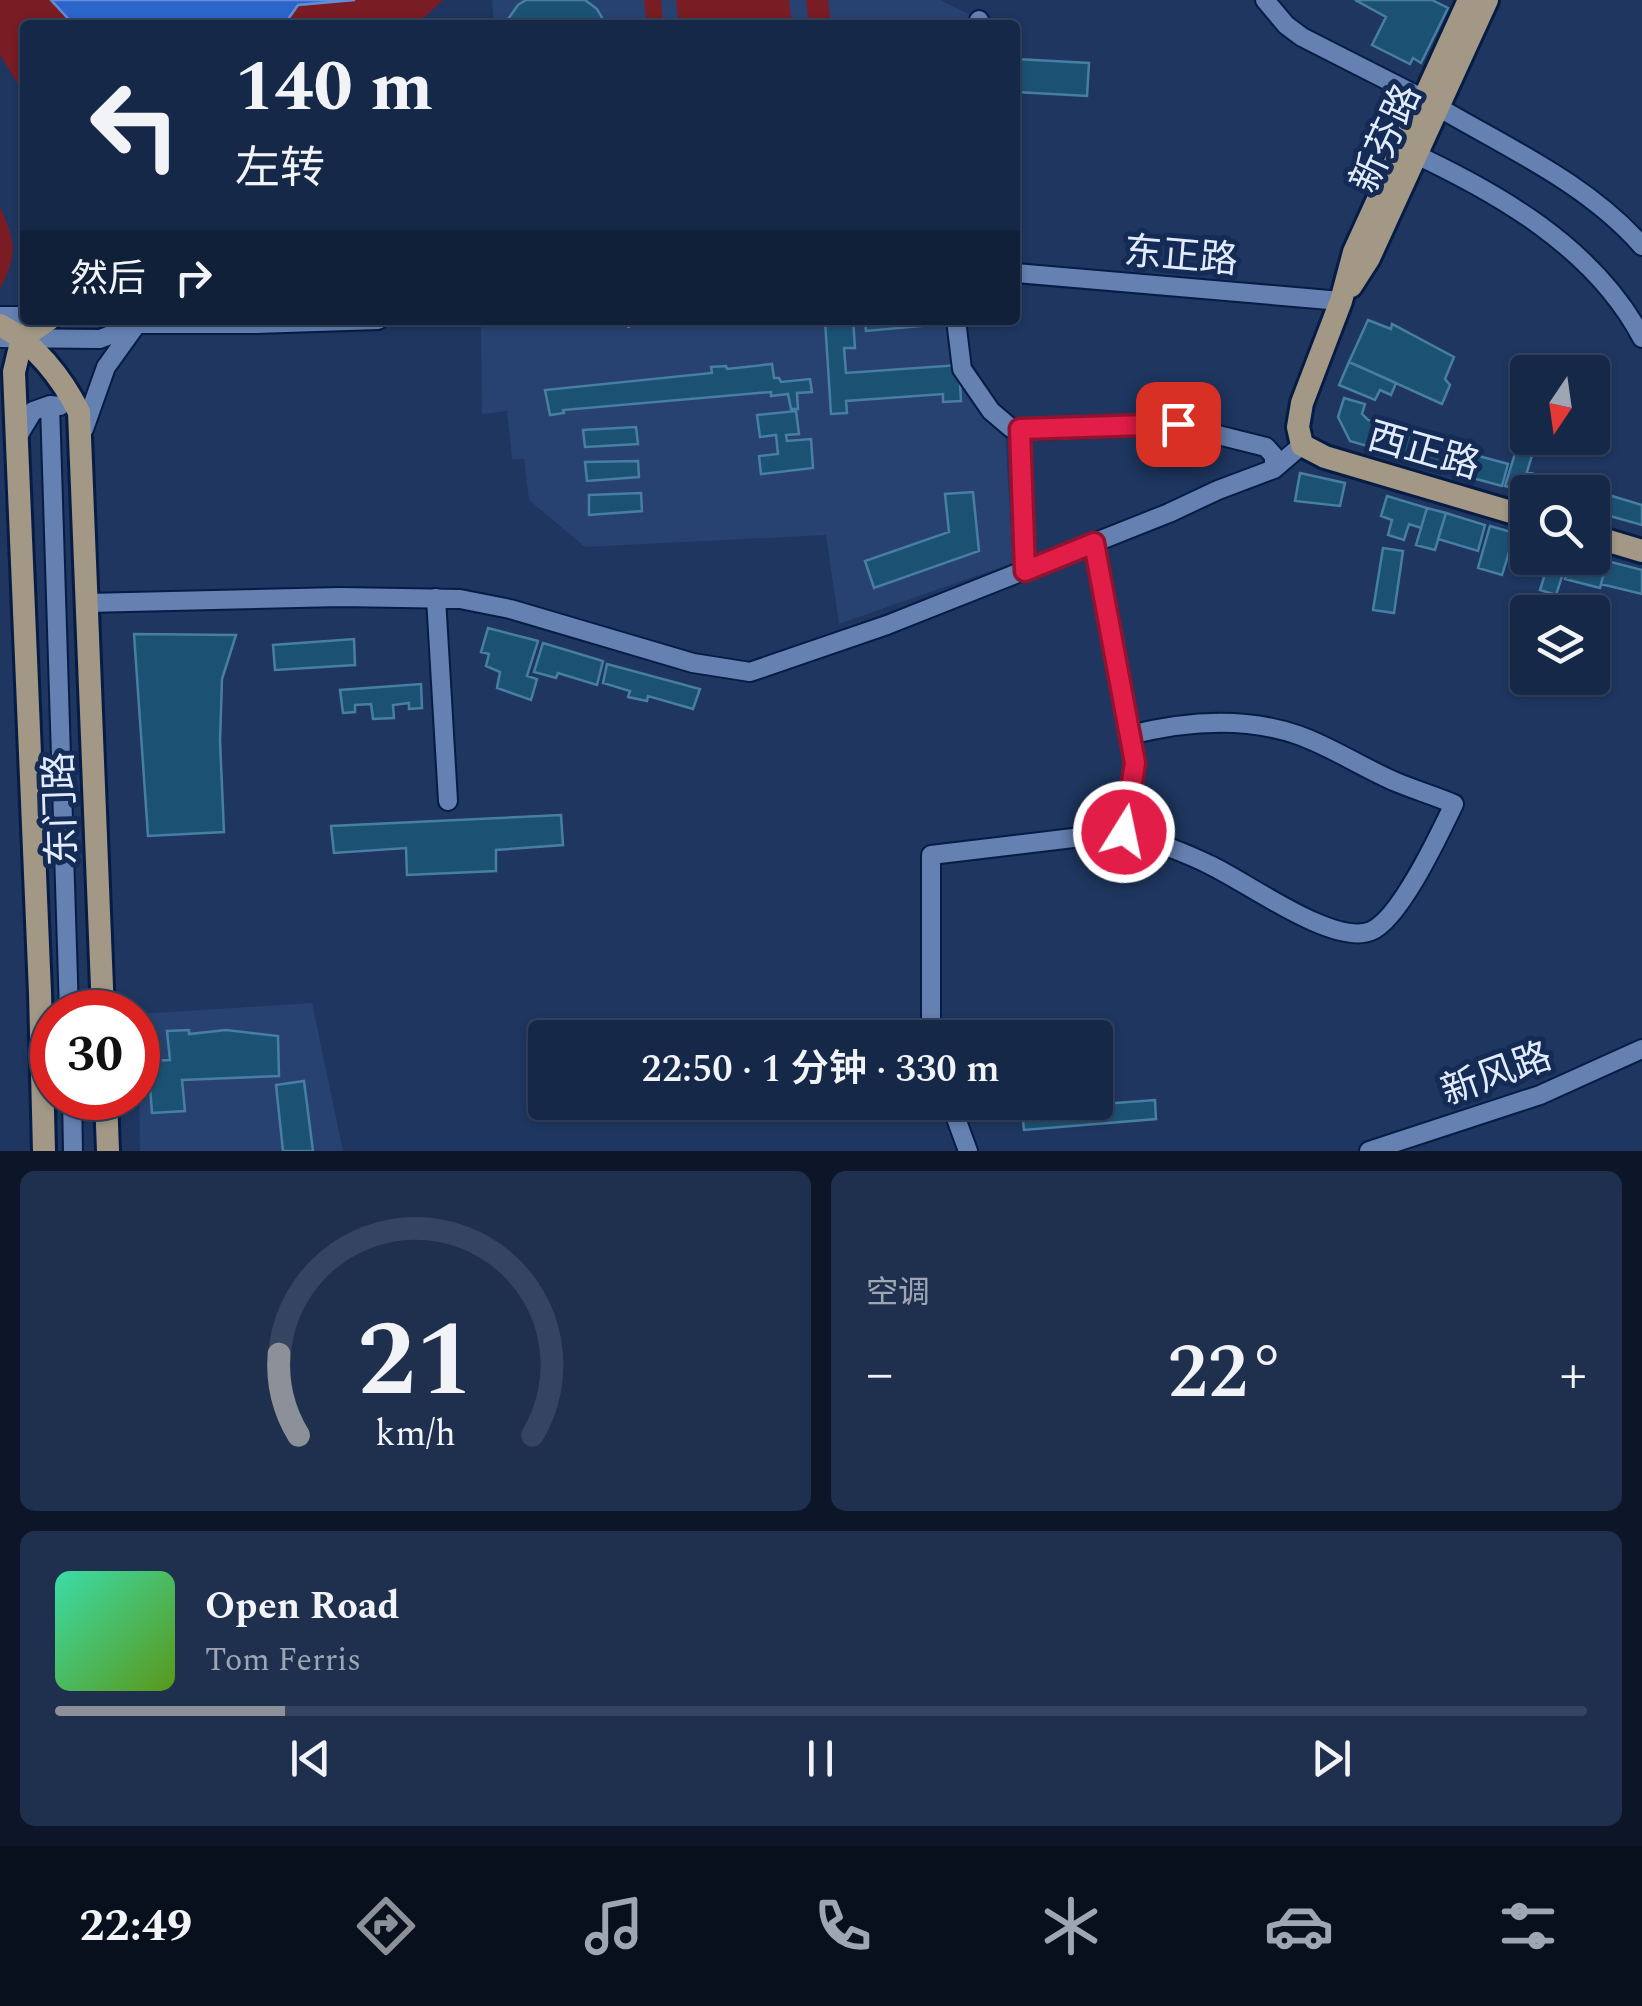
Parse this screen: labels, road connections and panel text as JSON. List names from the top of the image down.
{
  "streets": {
    "main road": ["新芬路", "西正路", "东门路"],
    "street": ["东正路", "新风路"]
  },
  "crossings": [
    ["新芬路", "东正路"],
    ["新芬路", "西正路"]
  ],
  "north": "bottom",
  "page": {
    "turn": ["140 m", "左转"],
    "then": "然后",
    "limit": "30",
    "trip": "22:50 · 1 分钟 · 330 m",
    "tile": "空调",
    "heat": ["−", "22°", "+"],
    "song": ["Open Road", "Tom Ferris"],
    "tabs": "22:49",
    "gauge": ["21", "km/h"]
  }
}
